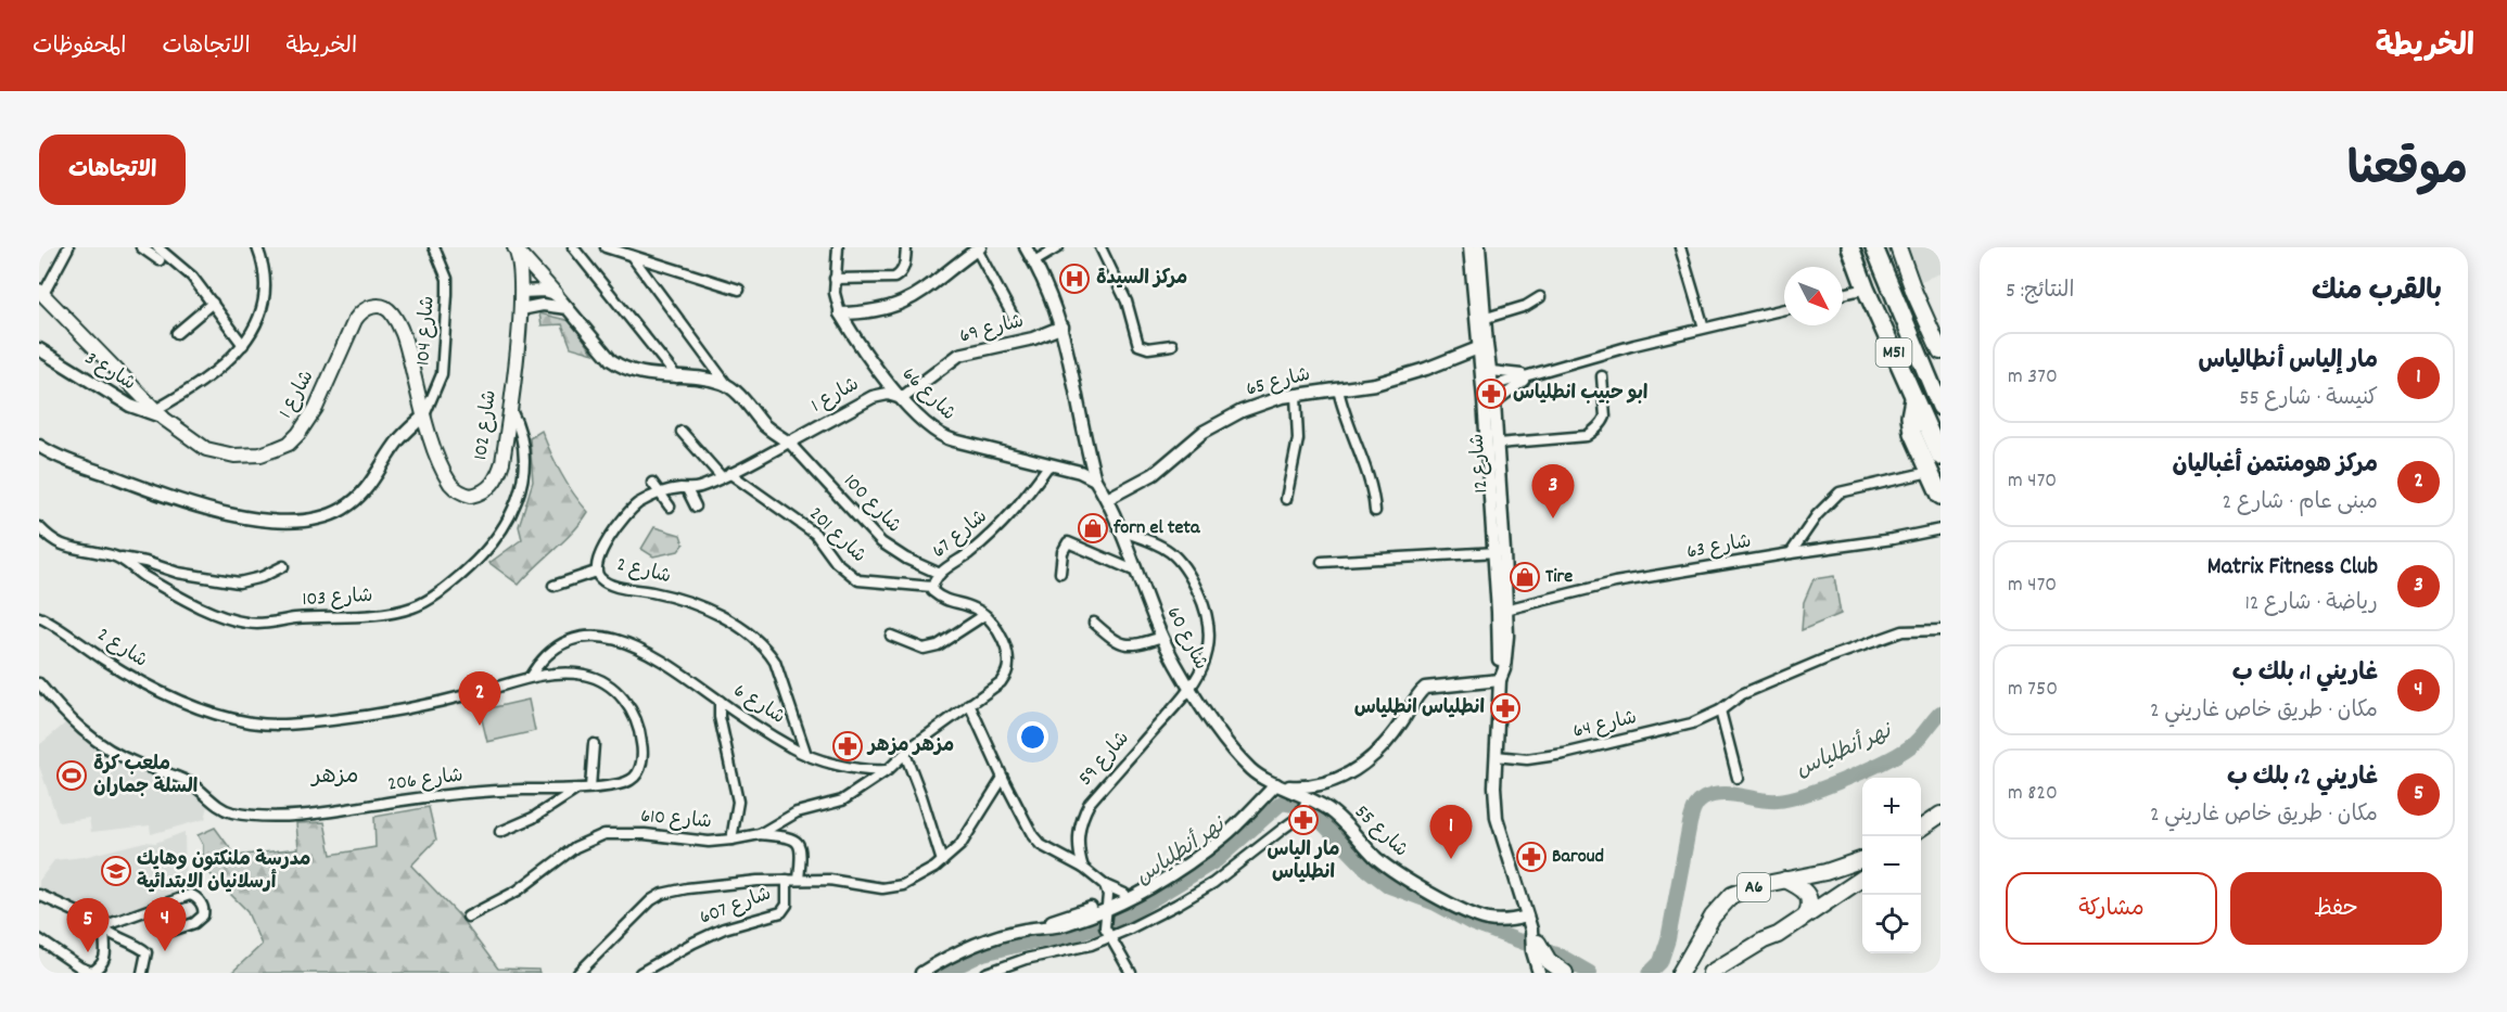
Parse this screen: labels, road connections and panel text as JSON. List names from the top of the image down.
{
  "streets": {
    "highway": ["M51", "A6"],
    "main road": ["شارع 1", "شارع 102"],
    "street": [
      "شارع 69",
      "شارع 104",
      "شارع 3",
      "شارع 65",
      "شارع 66",
      "شارع 12",
      "شارع 100",
      "شارع 67",
      "شارع 201",
      "شارع 63",
      "شارع 2",
      "شارع 103",
      "شارع 60",
      "شارع 6",
      "شارع 64",
      "شارع 59",
      "شارع 206",
      "شارع 610",
      "شارع 55",
      "شارع 607"
    ]
  },
  "crossings": [
    ["شارع 69", "شارع 1"],
    ["شارع 69", "شارع 66"],
    ["شارع 69", "شارع 60"],
    ["شارع 104", "شارع 1"],
    ["شارع 104", "شارع 102"],
    ["شارع 3", "شارع 1"],
    ["شارع 65", "شارع 12"],
    ["شارع 65", "شارع 60"],
    ["شارع 1", "شارع 66"],
    ["شارع 1", "شارع 102"],
    ["شارع 1", "شارع 100"],
    ["شارع 1", "شارع 2"],
    ["شارع 66", "شارع 67"],
    ["شارع 66", "شارع 60"],
    ["شارع 102", "شارع 103"],
    ["شارع 12", "شارع 63"],
    ["شارع 12", "شارع 64"],
    ["شارع 12", "شارع 55"],
    ["شارع 100", "شارع 67"],
    ["شارع 100", "شارع 2"],
    ["شارع 67", "شارع 201"],
    ["شارع 201", "شارع 2"],
    ["شارع 2", "شارع 6"],
    ["شارع 2", "شارع 206"],
    ["شارع 60", "شارع 59"],
    ["شارع 60", "شارع 55"],
    ["شارع 6", "شارع 206"],
    ["شارع 6", "شارع 610"]
  ],
  "districts": ["مزهر"],
  "water": ["نهر أنطلياس"],
  "places": {
    "hospital": ["مركز السيدة"],
    "pharmacy": [
      "ابو حبيب انطلياس",
      "انطلياس انطلياس",
      "مزهر مزهر",
      "مار الياس انطلياس",
      "Baroud"
    ],
    "shop": ["forn el teta", "Tire"],
    "sports": ["ملعب كرة السلة جماران"],
    "school or university": ["مدرسة ملنكتون وهايك أرسلانيان الابتدائية"]
  },
  "north": "bottom right",
  "page": {
    "header": "الخريطة",
    "nav": ["الخريطة", "الاتجاهات", "المحفوظات"],
    "title": "موقعنا",
    "buttons": [
      "الاتجاهات",
      ["حفظ", "مشاركة"]
    ],
    "heading": ["بالقرب منك", "النتائج: 5"],
    "list": [
      {
        "mark": "1",
        "name": "مار إلياس أنطالياس",
        "note": "كنيسة · شارع 55",
        "value": "370 m"
      },
      {
        "mark": "2",
        "name": "مركز هومنتمن أغباليان",
        "note": "مبنى عام · شارع 2",
        "value": "470 m"
      },
      {
        "mark": "3",
        "name": "Matrix Fitness Club",
        "note": "رياضة · شارع 12",
        "value": "470 m"
      },
      {
        "mark": "4",
        "name": "غاريني 1، بلك ب",
        "note": "مكان · طريق خاص غاريني 2",
        "value": "750 m"
      },
      {
        "mark": "5",
        "name": "غاريني 2، بلك ب",
        "note": "مكان · طريق خاص غاريني 2",
        "value": "820 m"
      }
    ],
    "pins": [
      "3",
      "2",
      "1",
      "4",
      "5"
    ],
    "map_buttons": ["+", "−"]
  }
}
